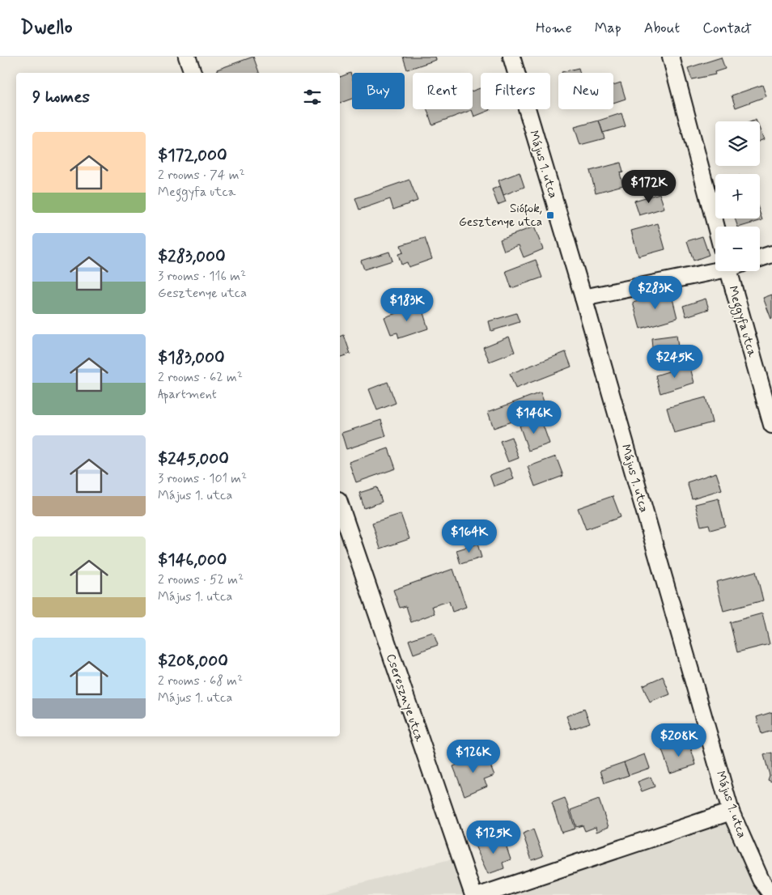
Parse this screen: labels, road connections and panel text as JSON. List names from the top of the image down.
{
  "streets": {
    "street": ["Május 1. utca", "Meggyfa utca", "Cseresznye utca"]
  },
  "places": {
    "transit": ["Siófok, Gesztenye utca"]
  },
  "page": {
    "header": "Dwello",
    "nav": [
      "Home",
      "Map",
      "About",
      "Contact"
    ],
    "chip": [
      "Buy",
      "Rent",
      "Filters",
      "New"
    ],
    "heading": "9 homes",
    "map_buttons": ["+", "−"],
    "list": [
      {
        "name": "$172,000",
        "note": "2 rooms · 74 m² · Meggyfa utca"
      },
      {
        "name": "$283,000",
        "note": "3 rooms · 116 m² · Gesztenye utca"
      },
      {
        "name": "$183,000",
        "note": "2 rooms · 62 m² · Apartment"
      },
      {
        "name": "$245,000",
        "note": "3 rooms · 101 m² · Május 1. utca"
      },
      {
        "name": "$146,000",
        "note": "2 rooms · 52 m² · Május 1. utca"
      },
      {
        "name": "$208,000",
        "note": "2 rooms · 68 m² · Május 1. utca"
      }
    ],
    "price": [
      "$172K",
      "$283K",
      "$183K",
      "$245K",
      "$146K",
      "$164K",
      "$208K",
      "$126K",
      "$125K"
    ]
  }
}
